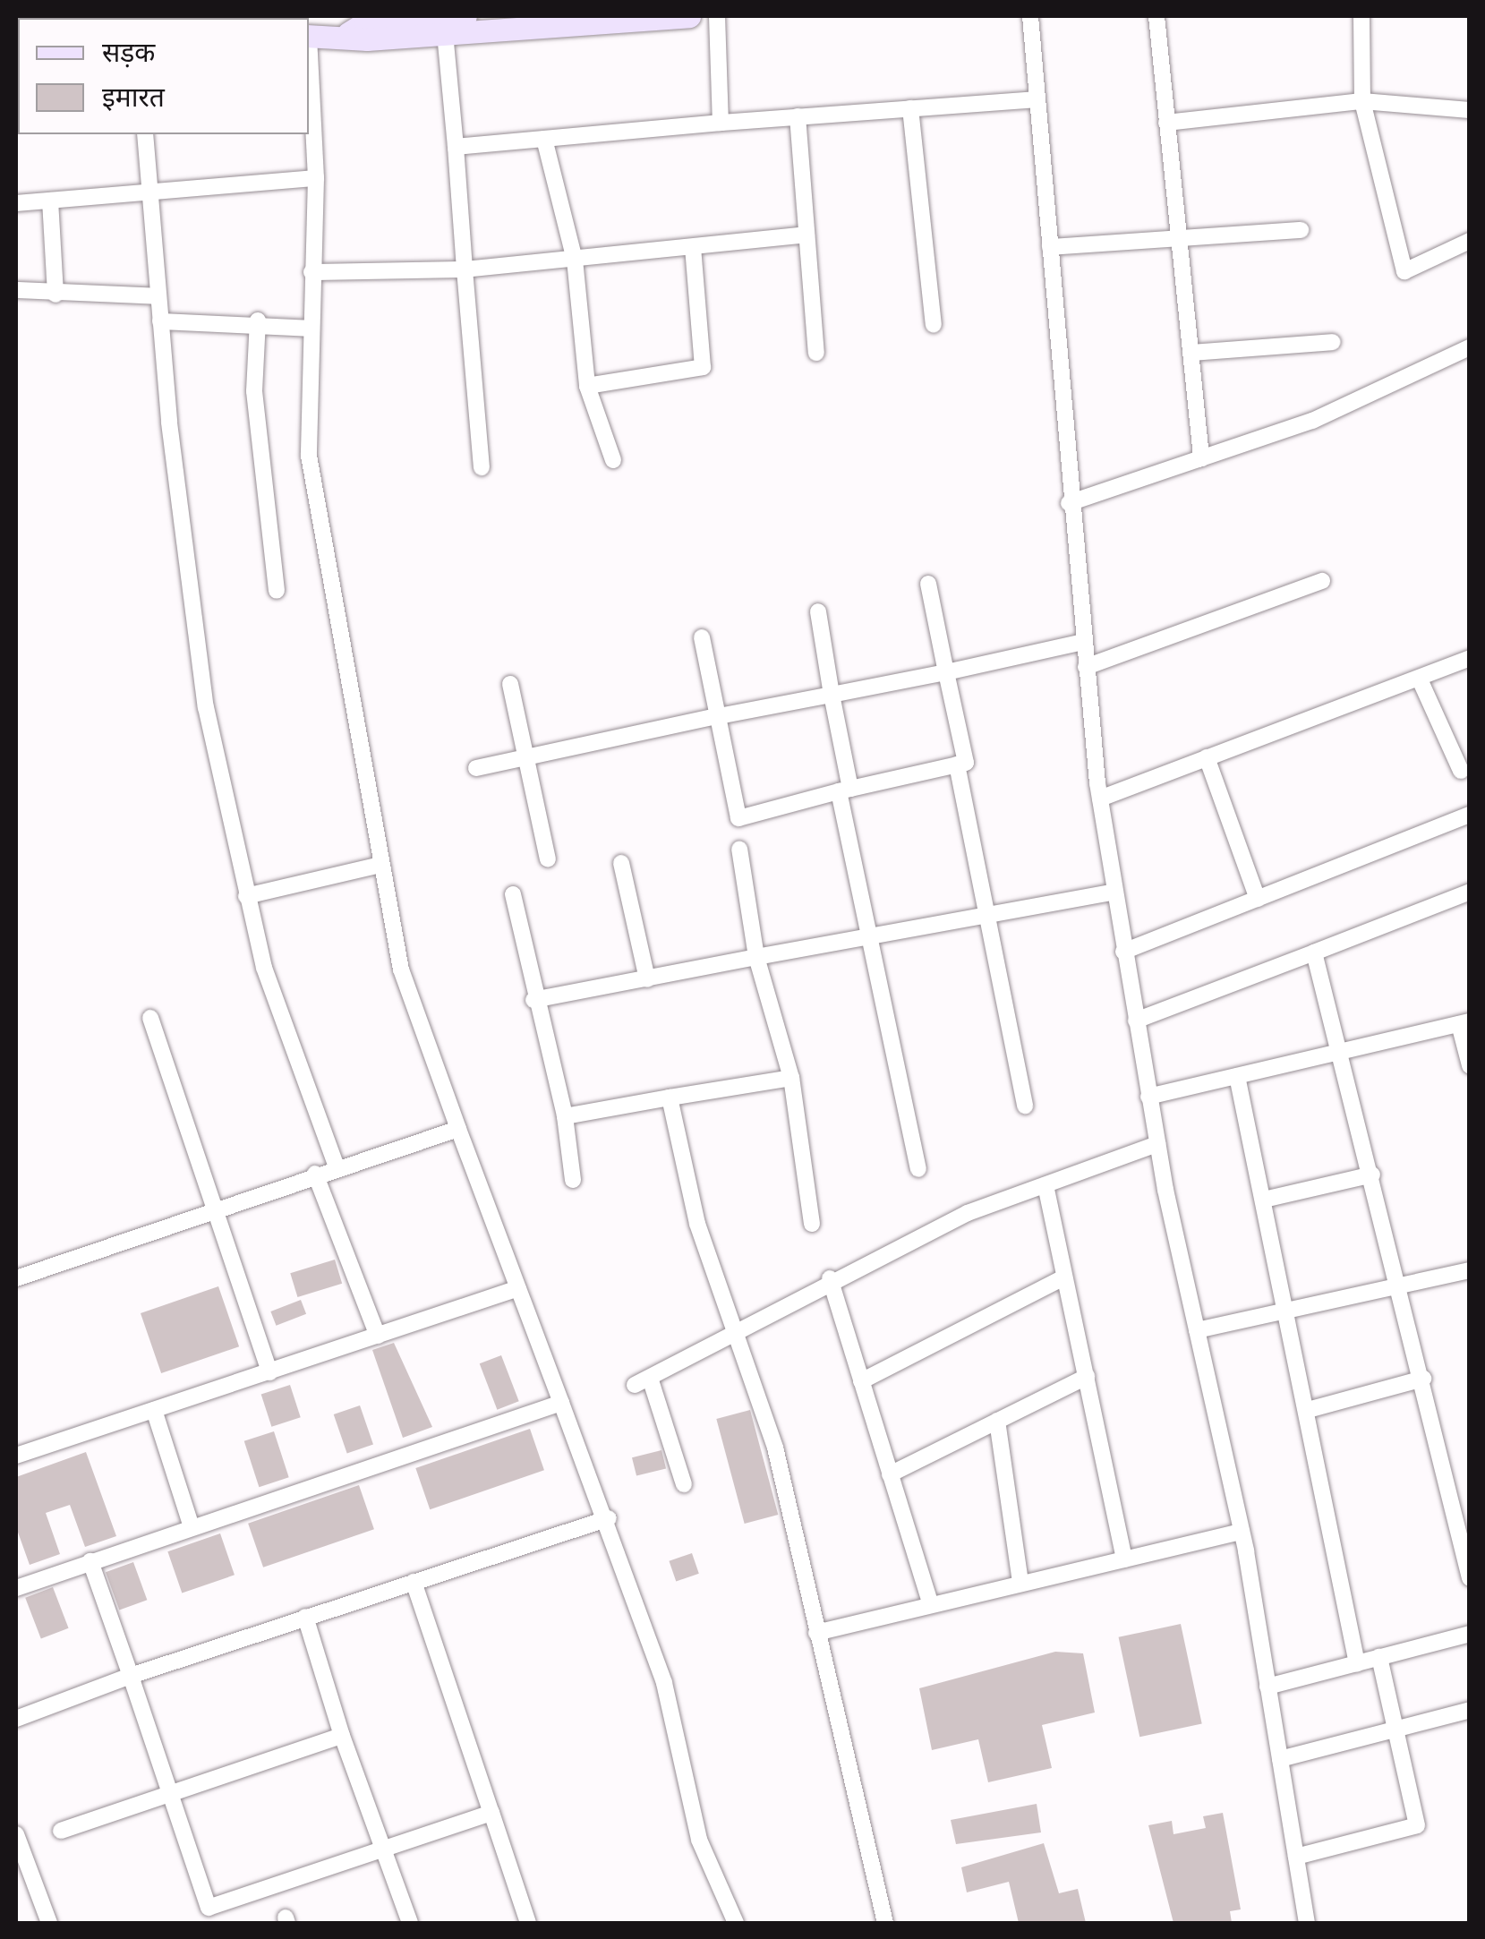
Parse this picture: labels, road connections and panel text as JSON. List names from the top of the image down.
{
  "legend": ["सड़क", "इमारत"]
}
